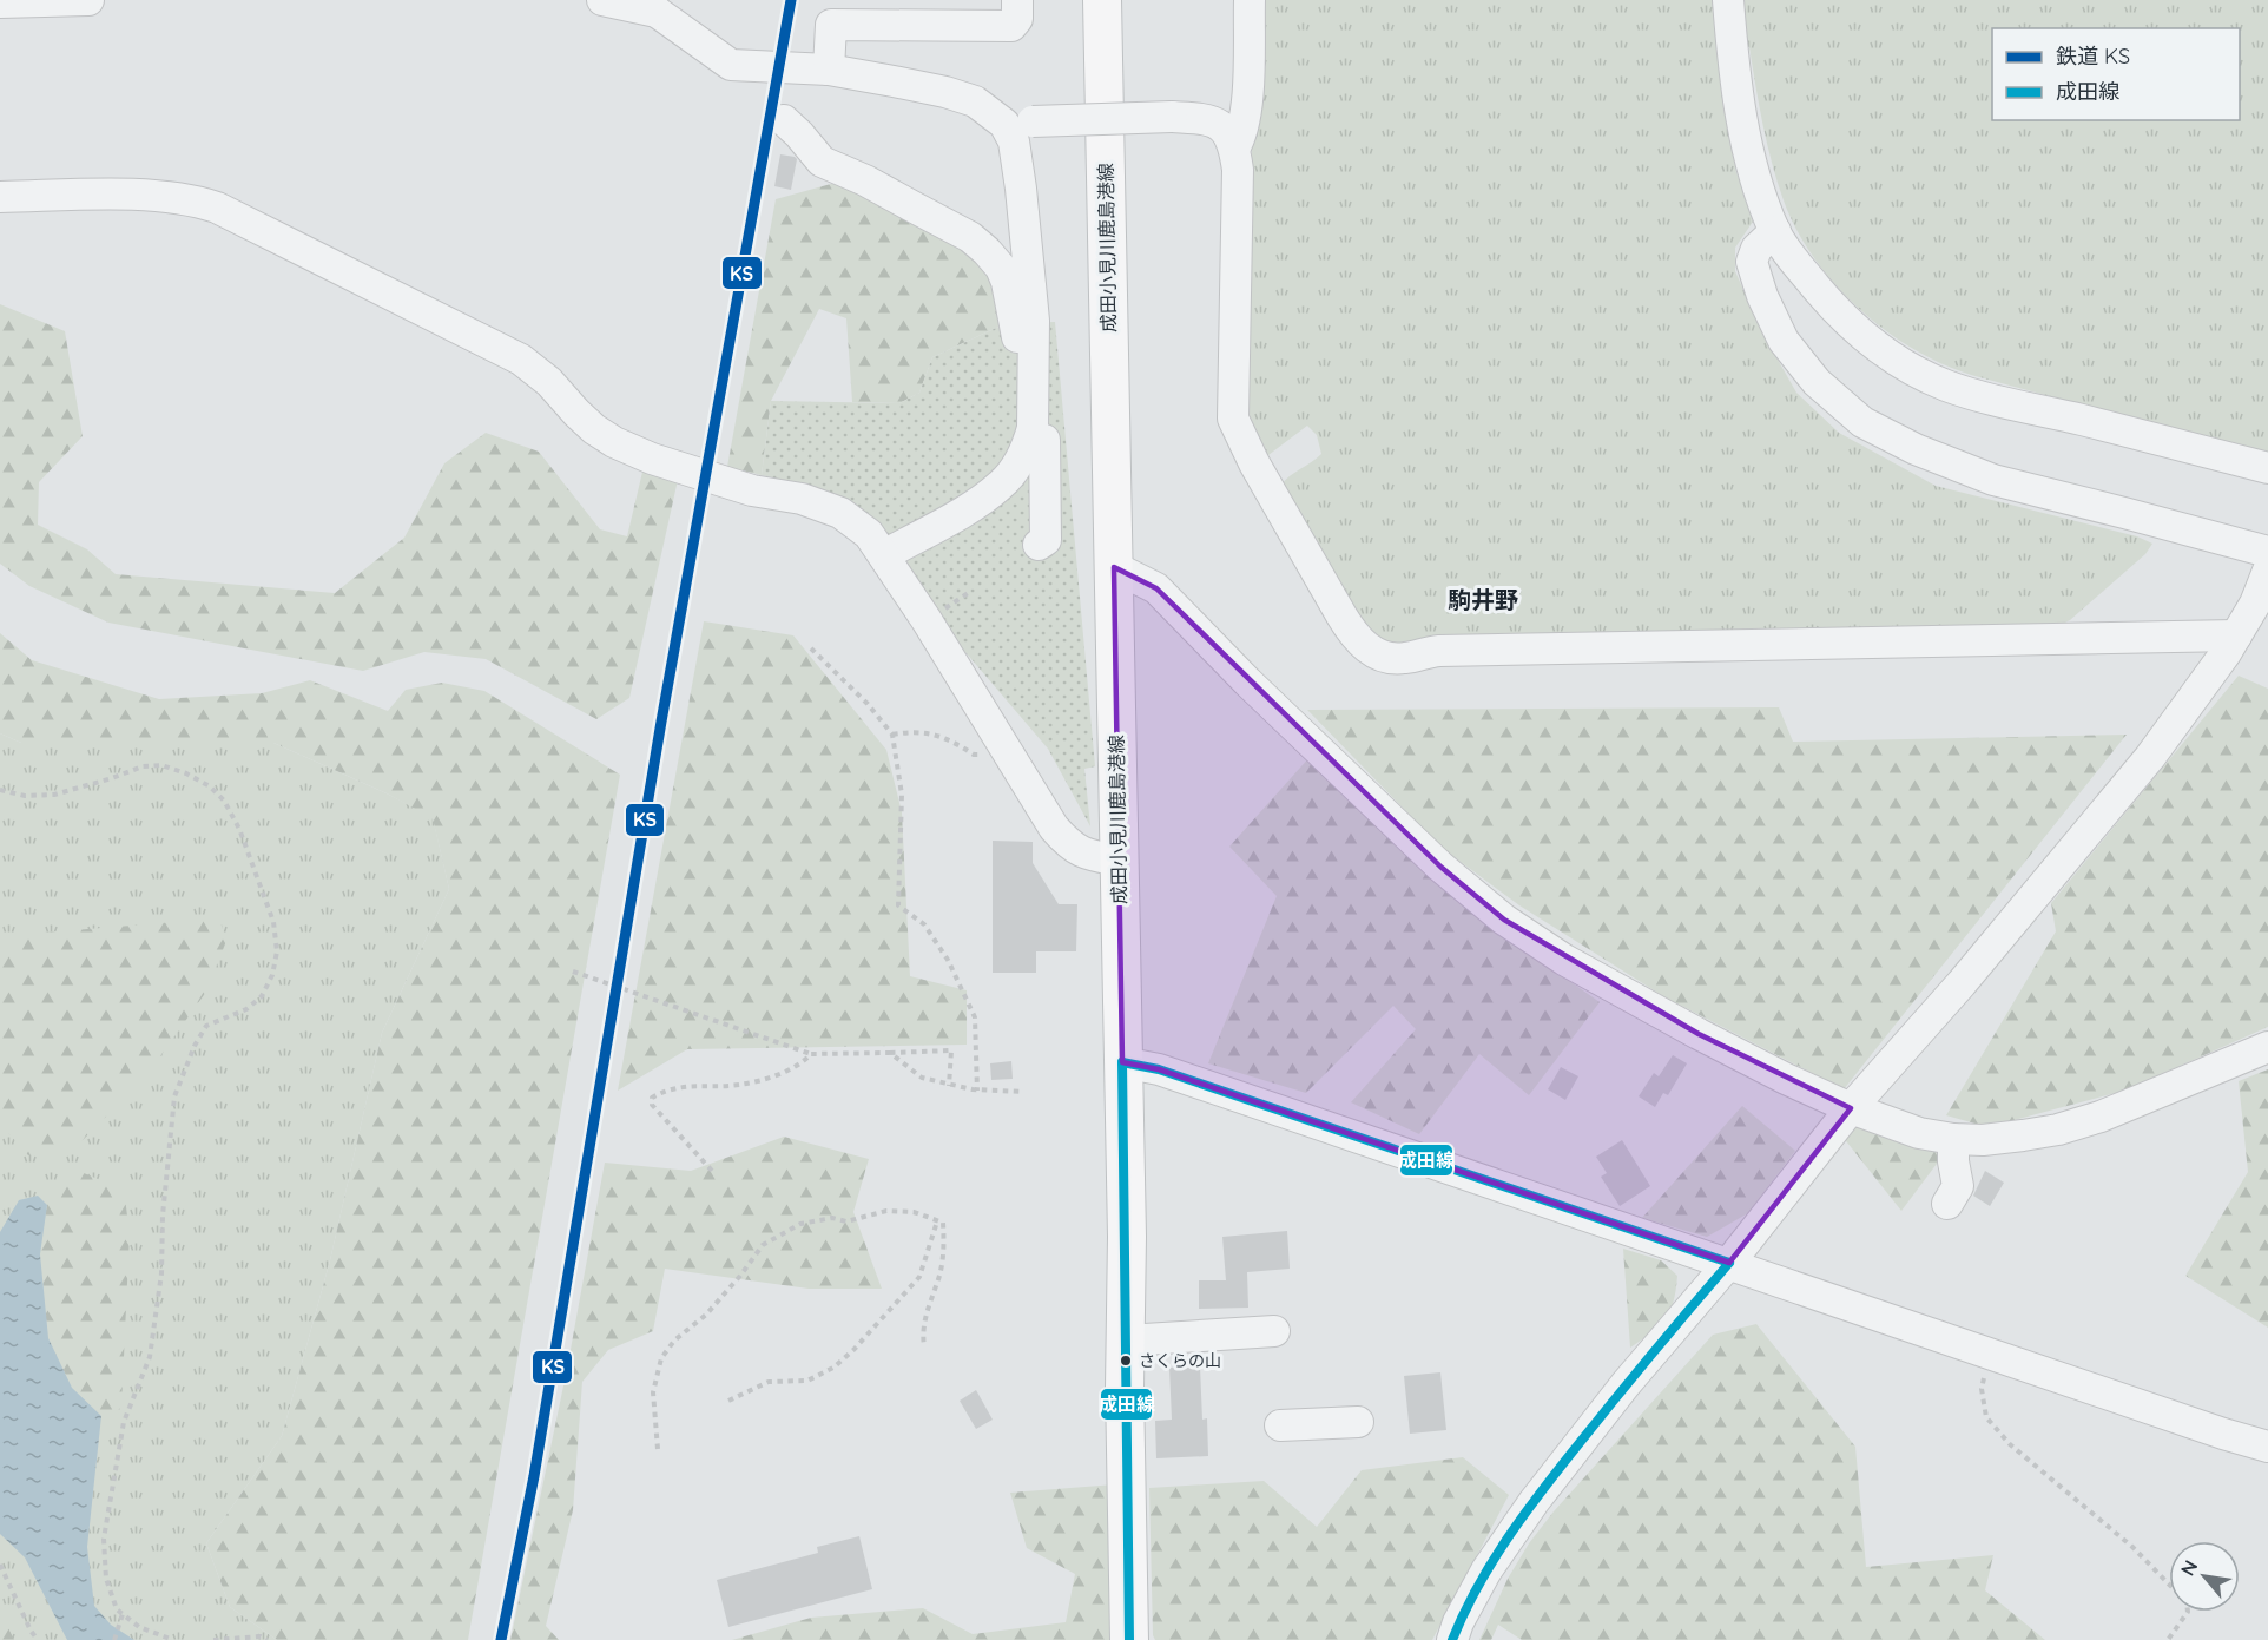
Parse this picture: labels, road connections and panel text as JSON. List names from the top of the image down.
{
  "streets": {
    "main road": ["成田小見川鹿島港線"]
  },
  "districts": ["駒井野"],
  "places": ["さくらの山"],
  "lines": ["rail line KS", "transit line 成田線"],
  "legend": ["鉄道 KS", "成田線"],
  "north": "top left"
}
